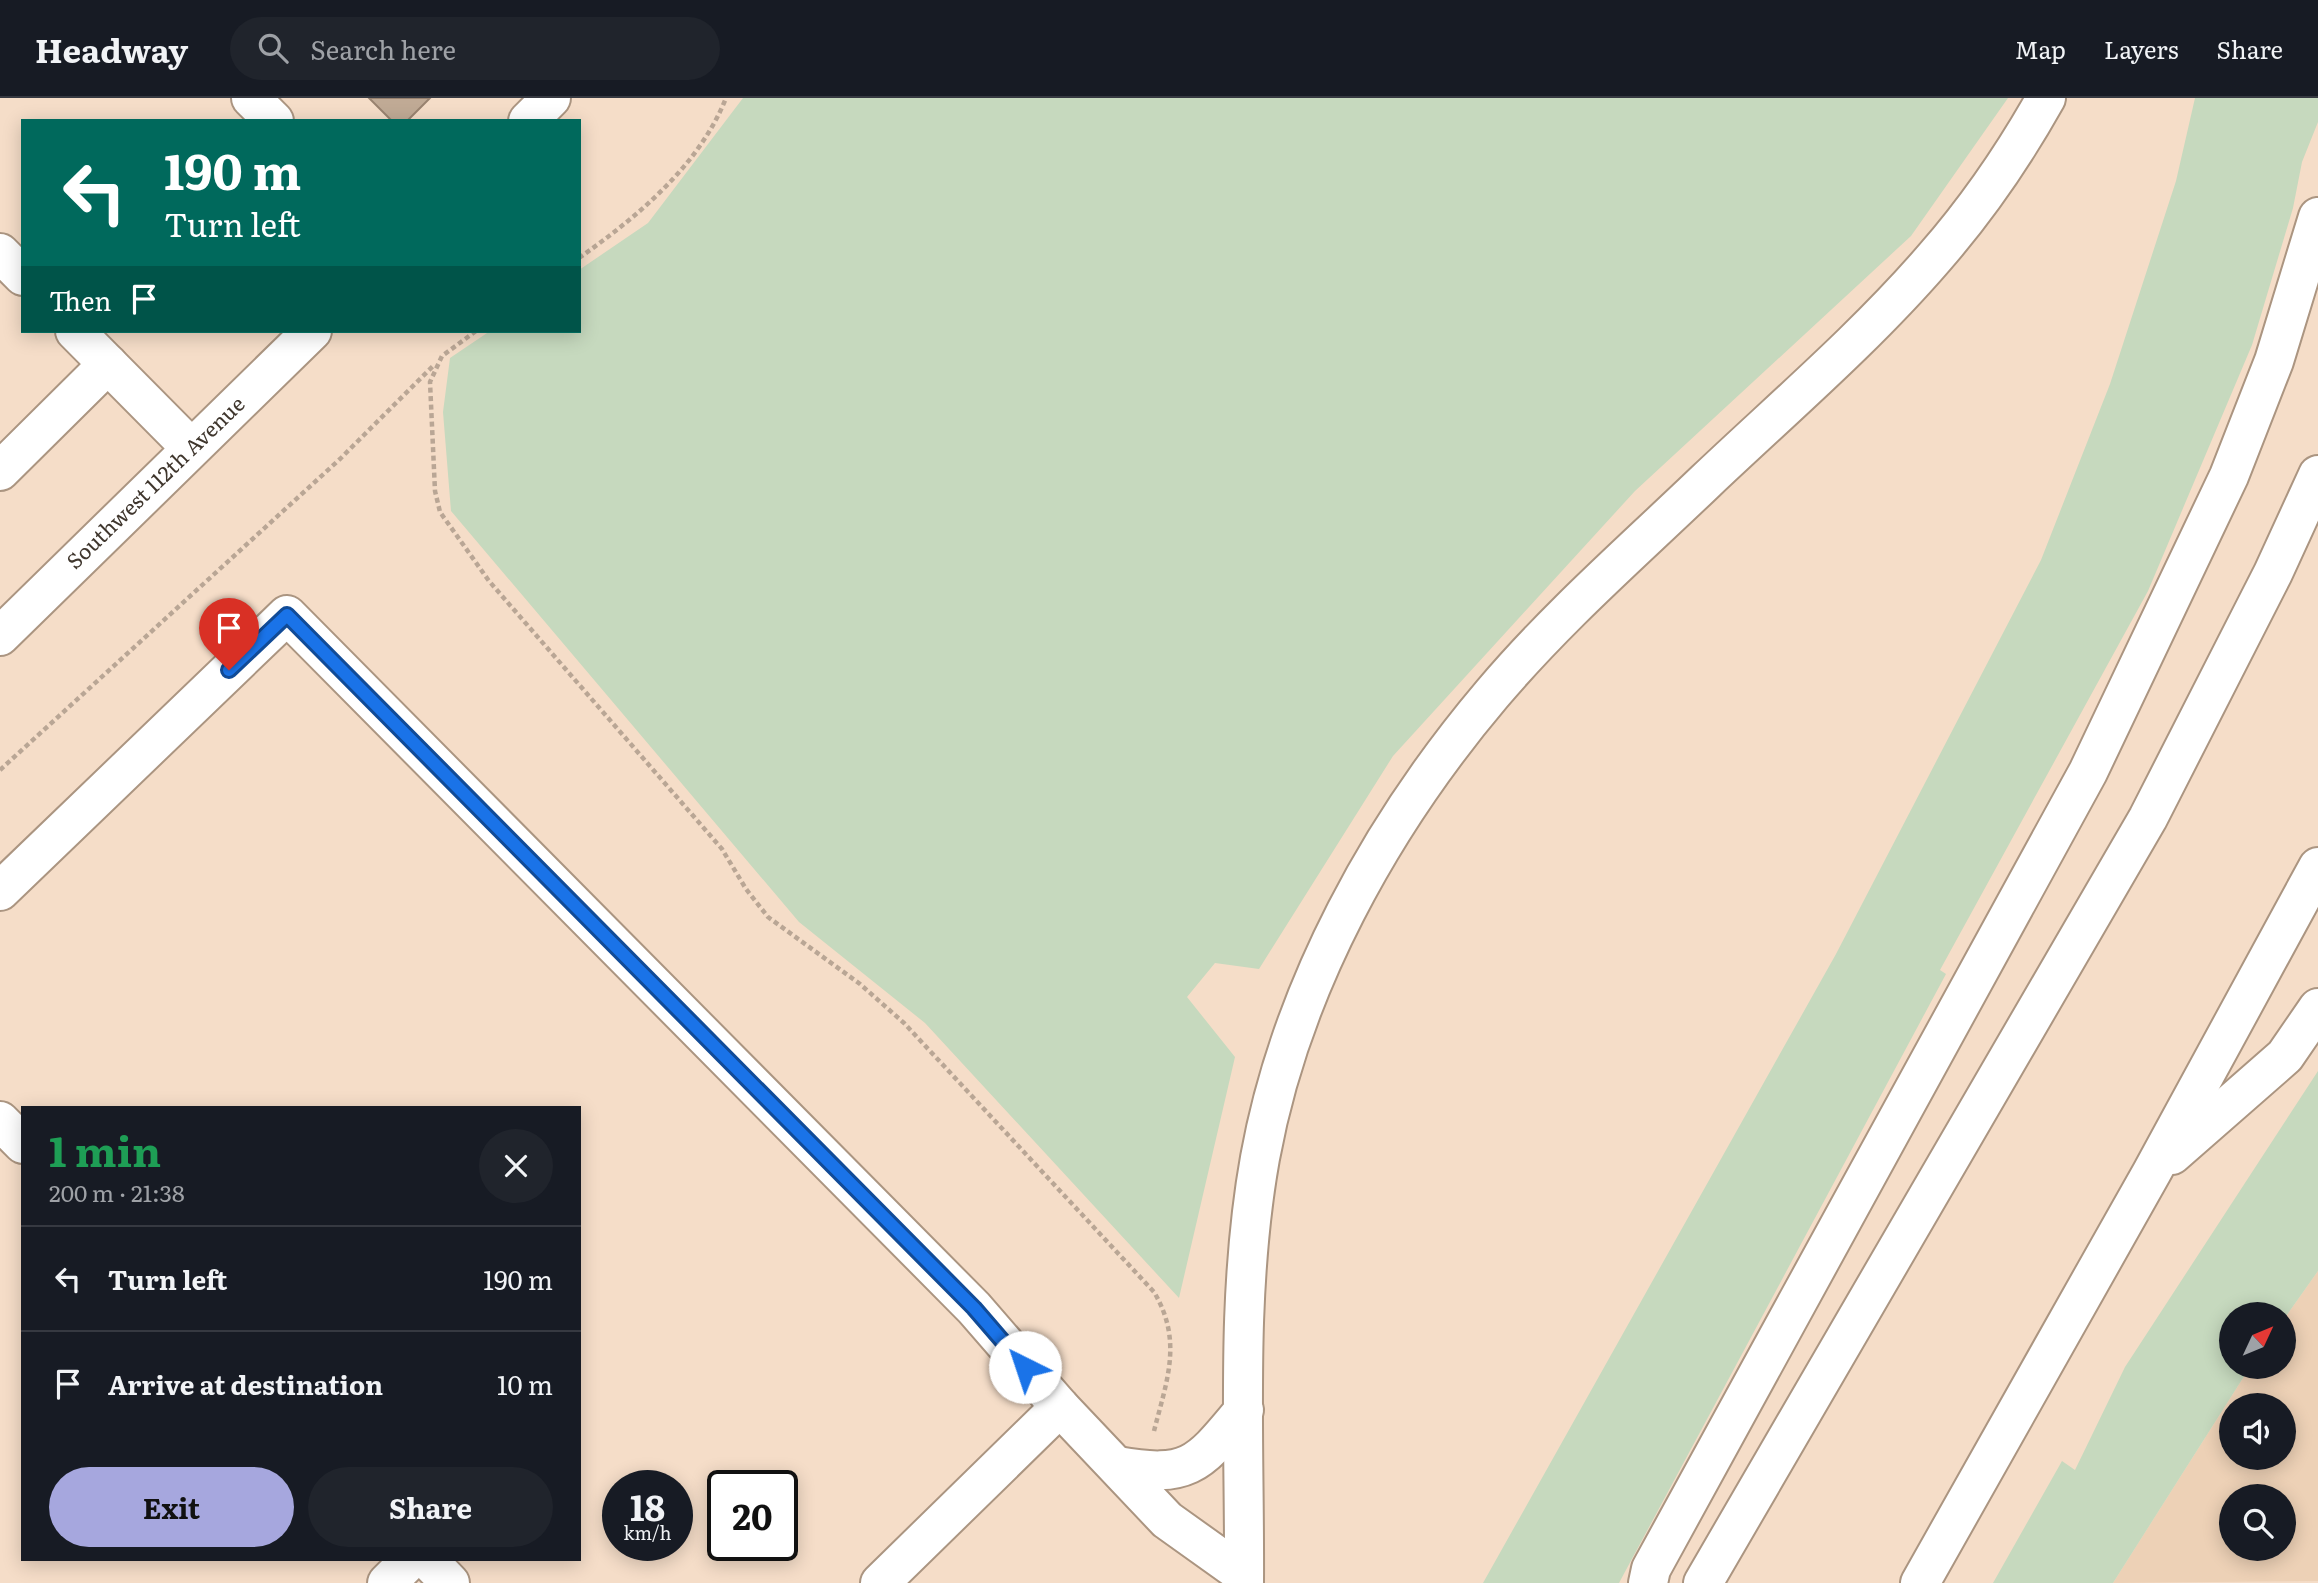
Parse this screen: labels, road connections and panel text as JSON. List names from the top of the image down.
{
  "streets": {
    "main road": ["Southwest 112th Avenue"]
  },
  "north": "top right",
  "page": {
    "header": "Headway",
    "search": "Search here",
    "nav": ["Map", "Layers", "Share"],
    "turn": ["190 m", "Turn left"],
    "then": "Then",
    "heading": ["1 min", "200 m · 21:38"],
    "list": [
      {
        "name": "Turn left",
        "value": "190 m"
      },
      {
        "name": "Arrive at destination",
        "value": "10 m"
      }
    ],
    "buttons": ["Exit", "Share"],
    "speed": "18 km/h",
    "limit": "20"
  }
}
